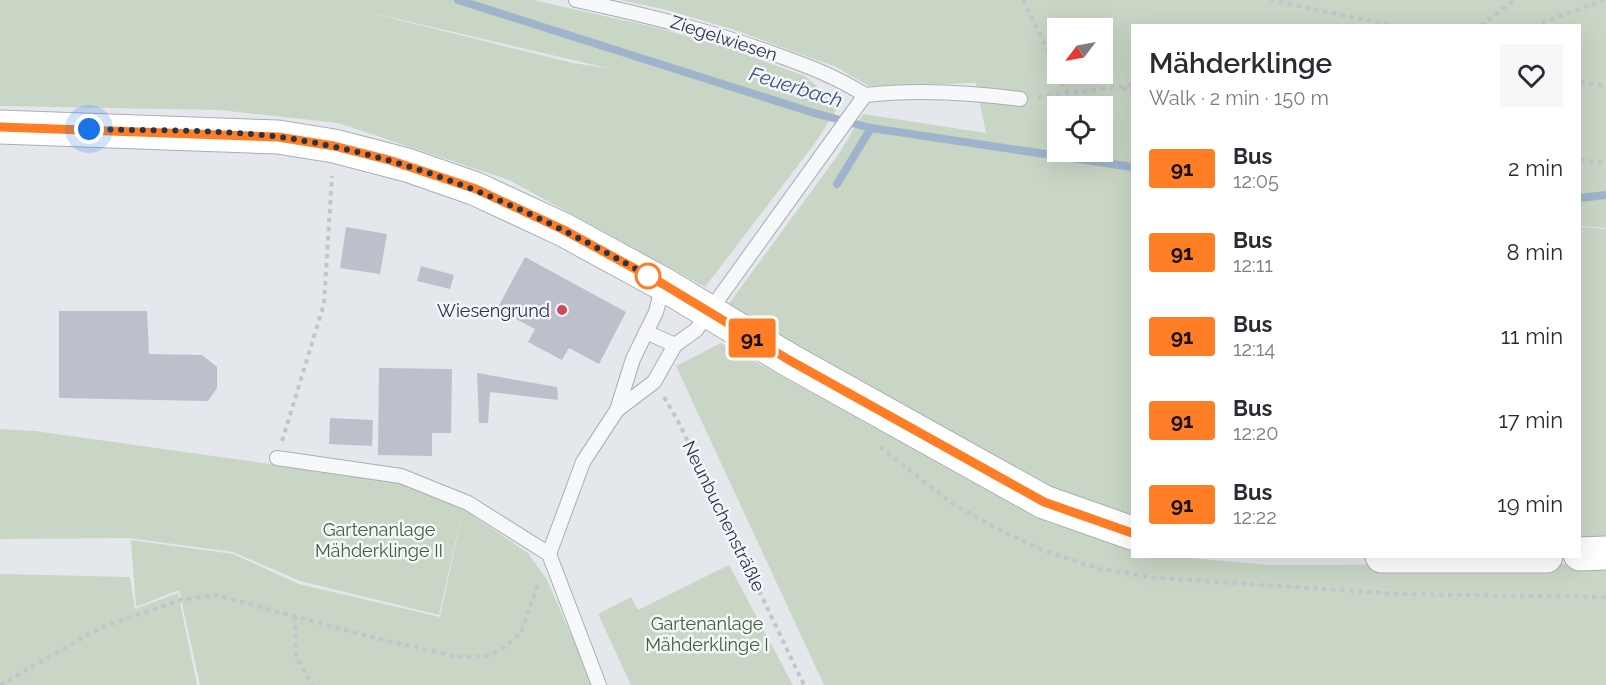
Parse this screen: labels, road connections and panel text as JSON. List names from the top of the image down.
{
  "streets": {
    "lane": ["Ziegelwiesen"],
    "path": ["Neunbuchensträßle"]
  },
  "water": ["Feuerbach"],
  "parks": ["Gartenanlage Mähderklinge II", "Gartenanlage Mähderklinge I"],
  "places": ["Wiesengrund"],
  "lines": ["bus line 91"],
  "north": "bottom left",
  "page": {
    "on_map": "91",
    "heading": ["Mähderklinge", "Walk · 2 min · 150 m"],
    "list": [
      {
        "mark": "91",
        "name": "Bus",
        "note": "12:05",
        "value": "2 min"
      },
      {
        "mark": "91",
        "name": "Bus",
        "note": "12:11",
        "value": "8 min"
      },
      {
        "mark": "91",
        "name": "Bus",
        "note": "12:14",
        "value": "11 min"
      },
      {
        "mark": "91",
        "name": "Bus",
        "note": "12:20",
        "value": "17 min"
      },
      {
        "mark": "91",
        "name": "Bus",
        "note": "12:22",
        "value": "19 min"
      }
    ]
  }
}
